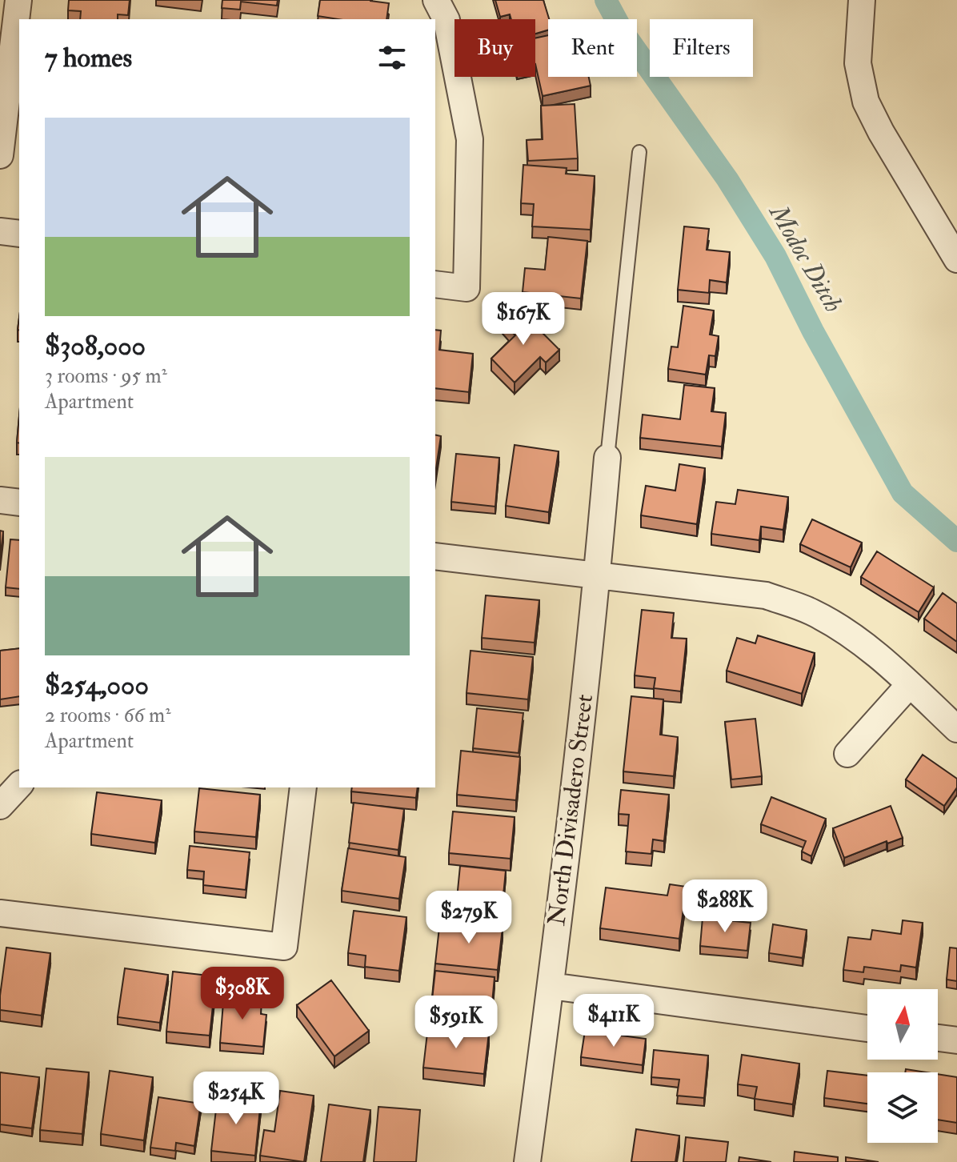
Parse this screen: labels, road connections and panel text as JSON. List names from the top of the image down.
{
  "streets": {
    "street": ["North Divisadero Street"]
  },
  "water": ["Modoc Ditch"],
  "north": "top",
  "page": {
    "chip": ["Buy", "Rent", "Filters"],
    "heading": "7 homes",
    "list": [
      {
        "name": "$308,000",
        "note": "3 rooms · 95 m² · Apartment"
      },
      {
        "name": "$254,000",
        "note": "2 rooms · 66 m² · Apartment"
      }
    ],
    "price": [
      "$167K",
      "$288K",
      "$279K",
      "$308K",
      "$411K",
      "$591K",
      "$254K"
    ]
  }
}
